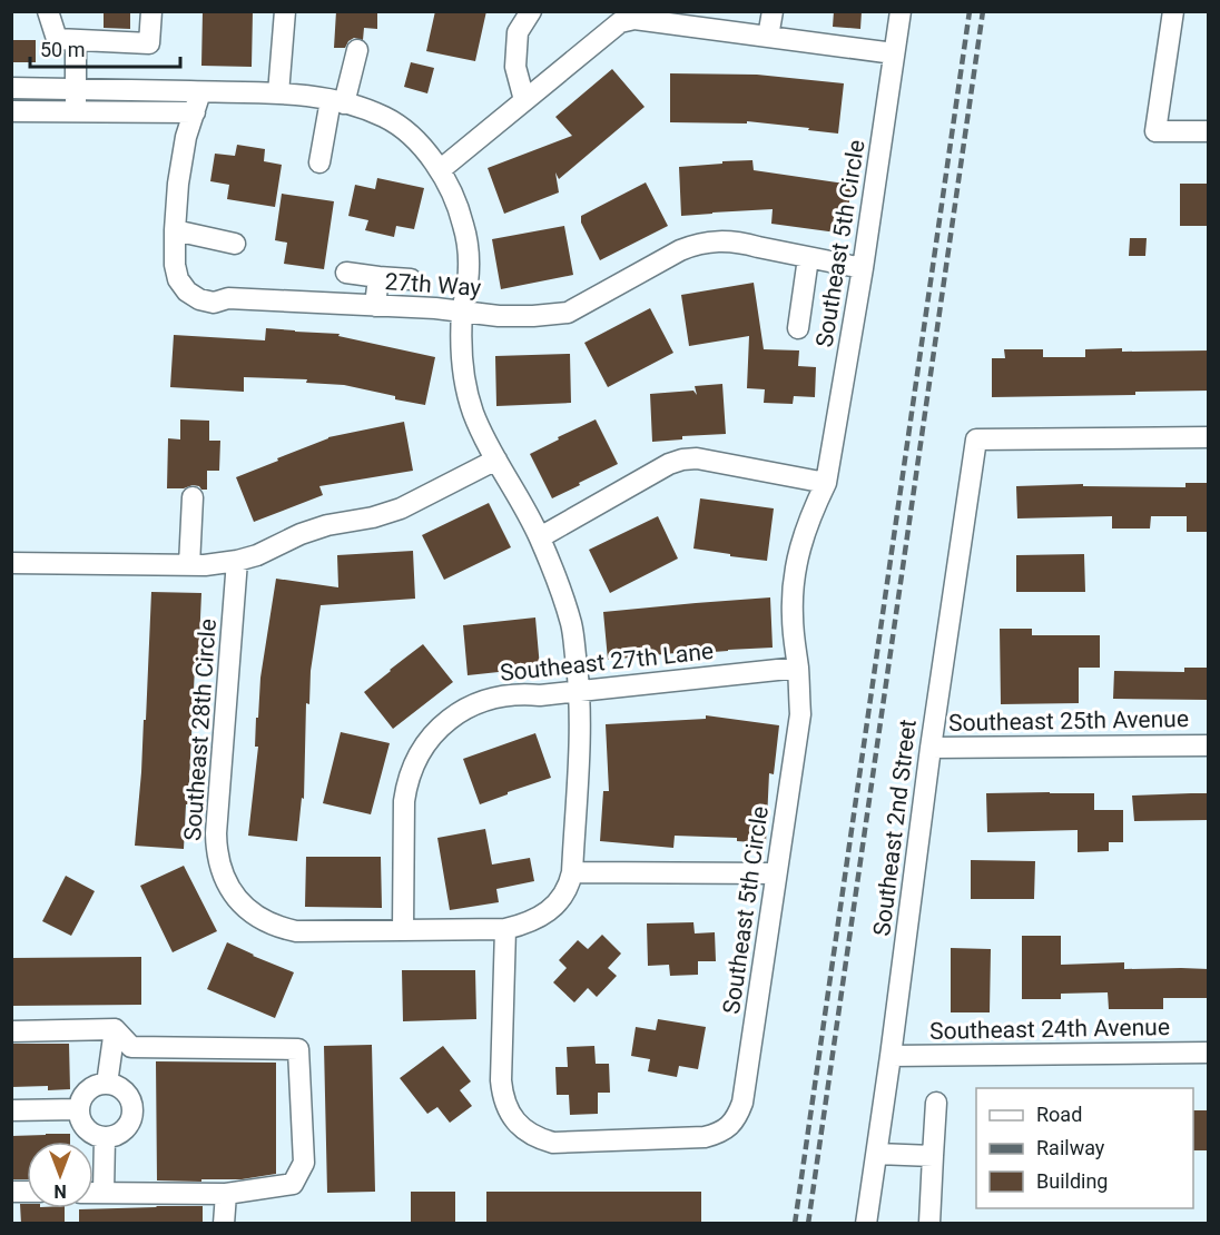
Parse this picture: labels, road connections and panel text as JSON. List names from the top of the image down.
{
  "streets": {
    "street": [
      "Southeast 5th Circle",
      "27th Way",
      "Southeast 27th Lane",
      "Southeast 25th Avenue",
      "Southeast 28th Circle",
      "Southeast 2nd Street",
      "Southeast 24th Avenue"
    ]
  },
  "crossings": [
    ["Southeast 5th Circle", "27th Way"],
    ["Southeast 5th Circle", "Southeast 27th Lane"],
    ["Southeast 5th Circle", "Southeast 28th Circle"],
    ["27th Way", "Southeast 28th Circle"],
    ["Southeast 27th Lane", "Southeast 28th Circle"],
    ["Southeast 25th Avenue", "Southeast 2nd Street"],
    ["Southeast 2nd Street", "Southeast 24th Avenue"]
  ],
  "legend": ["Road", "Railway", "Building"],
  "scale_bar": "50 m",
  "north": "bottom"
}
